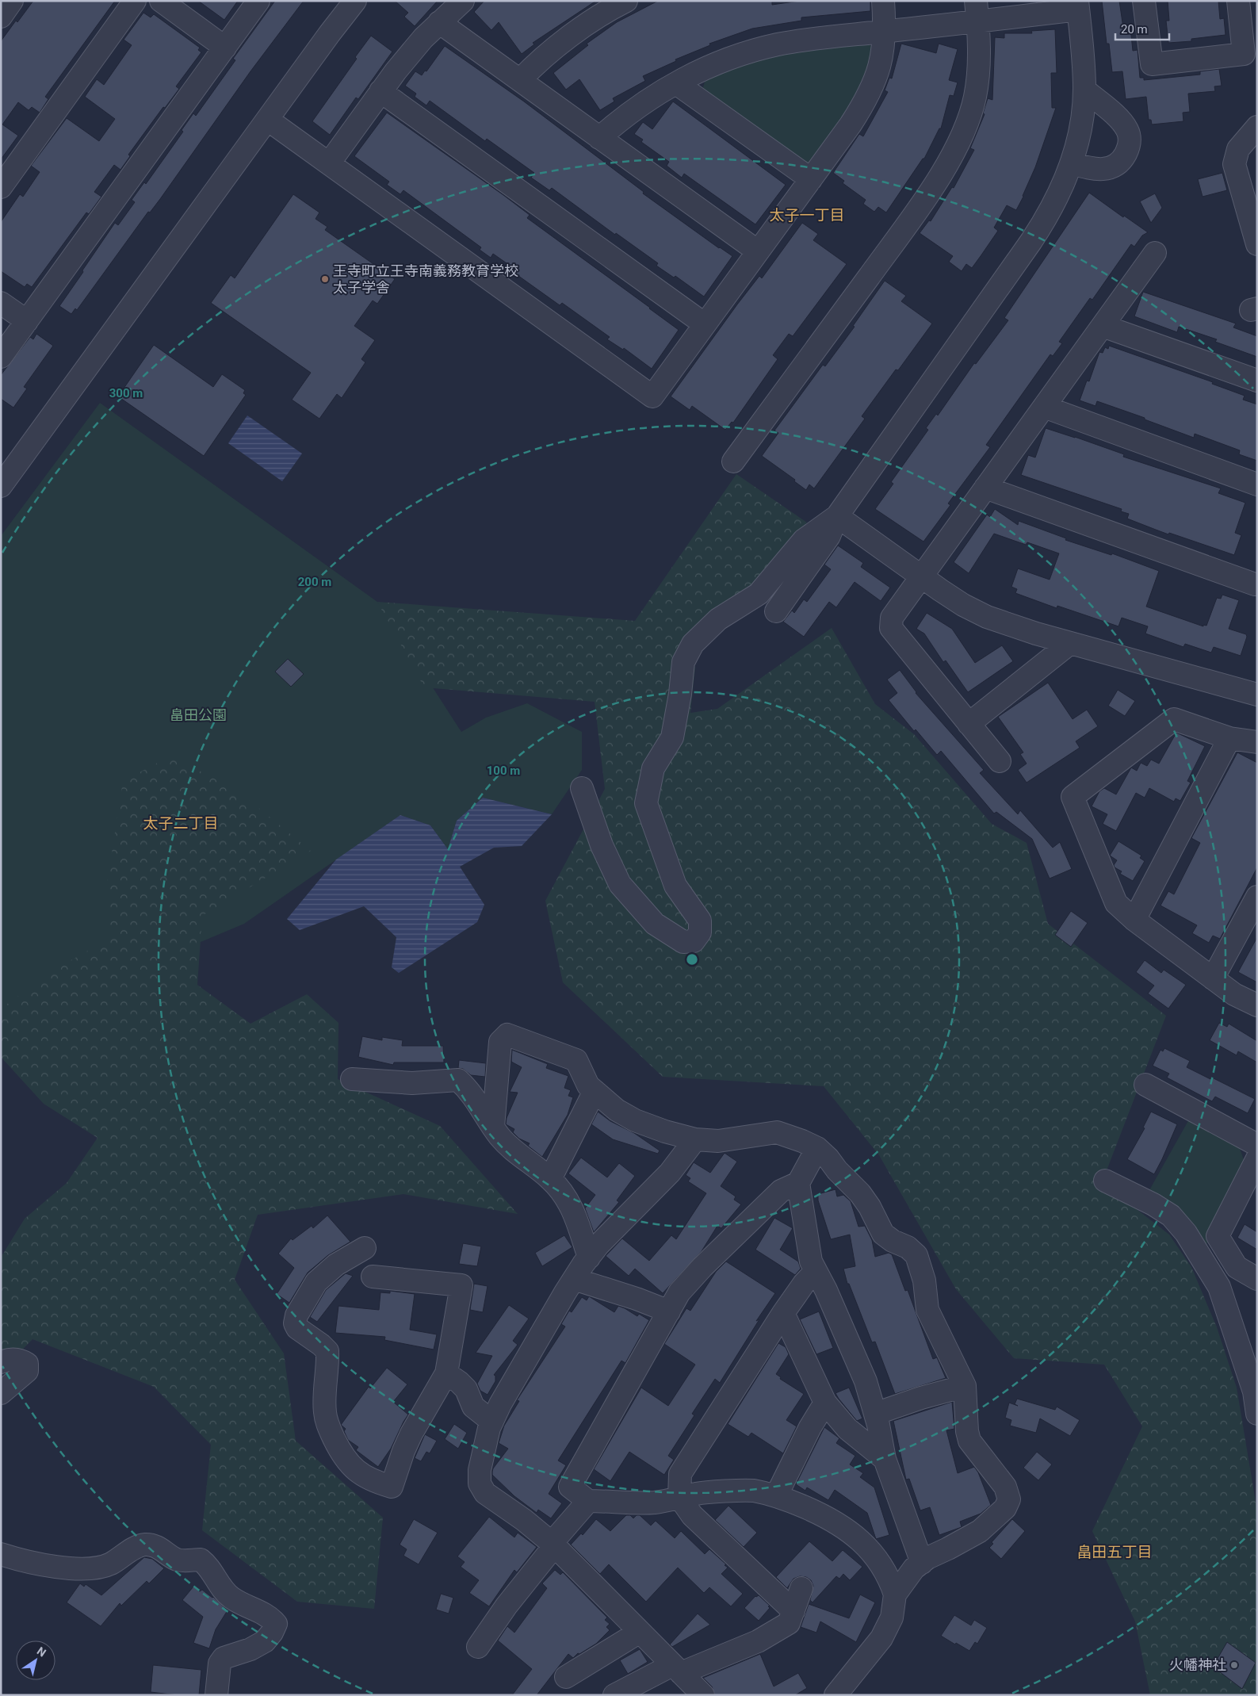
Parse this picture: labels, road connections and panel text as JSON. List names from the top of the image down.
{
  "districts": ["太子一丁目", "太子二丁目", "畠田五丁目"],
  "parks": ["畠田公園"],
  "places": ["王寺町立王寺南義務教育学校 太子学舎", "火幡神社"],
  "scale_bar": "20 m",
  "north": "top right",
  "rings": ["300 m", "200 m", "100 m"]
}
